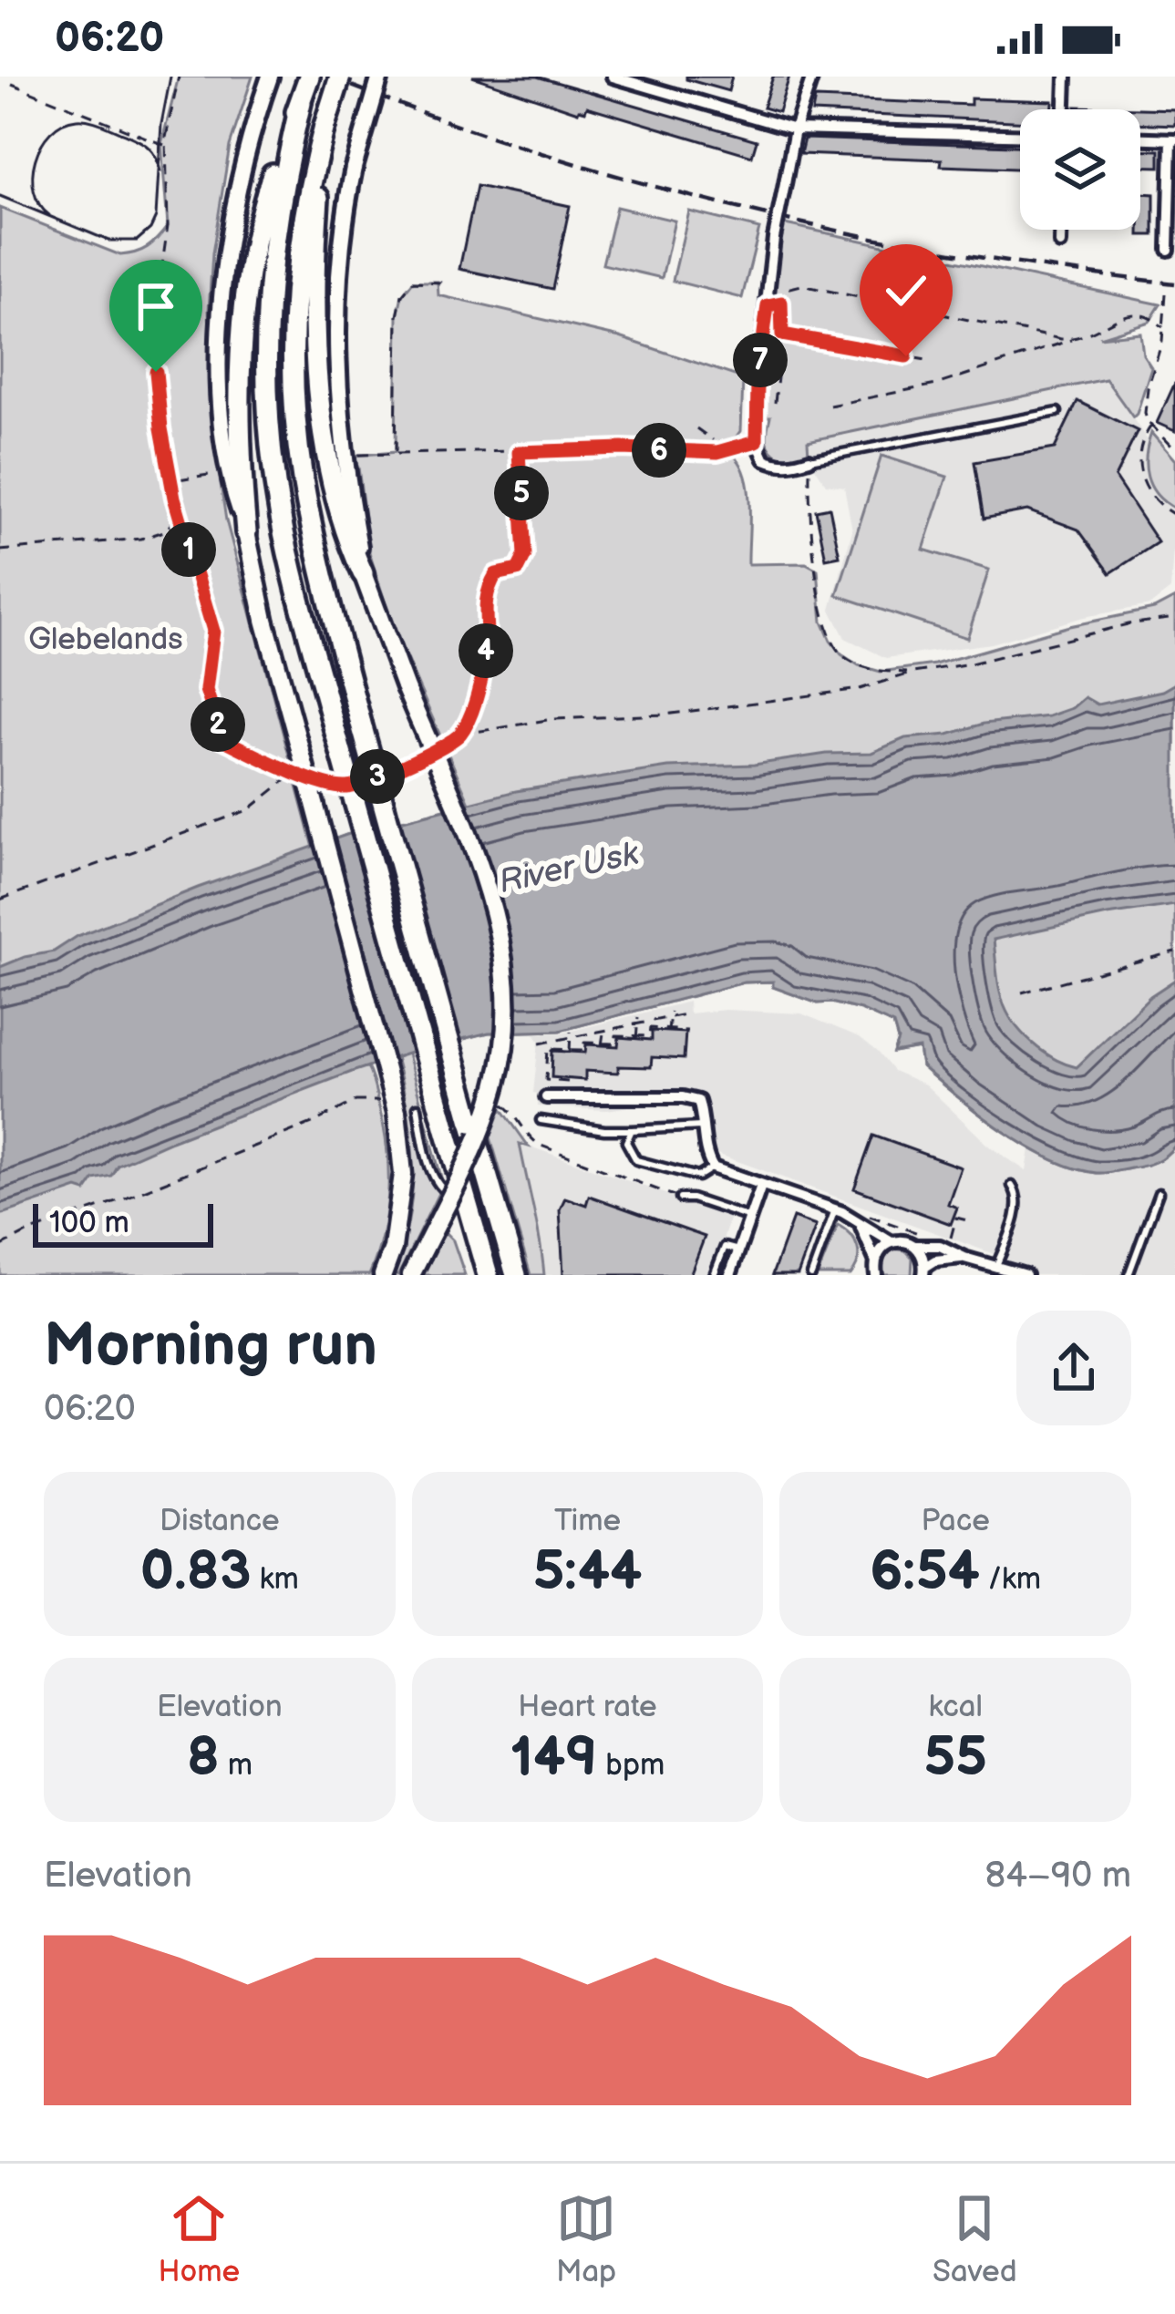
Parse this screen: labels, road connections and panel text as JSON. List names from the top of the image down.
{
  "water": ["River Usk"],
  "parks": ["Glebelands"],
  "scale_bar": "100 m",
  "page": {
    "status": "06:20",
    "pins": [
      "7",
      "6",
      "5",
      "1",
      "4",
      "2",
      "3"
    ],
    "scale": "100 m",
    "heading": ["Morning run", "06:20"],
    "stats": [
      ["Distance", "0.83 km"],
      ["Time", "5:44"],
      ["Pace", "6:54 /km"],
      ["Elevation", "8 m"],
      ["Heart rate", "149 bpm"],
      ["kcal", "55"]
    ],
    "chart": ["Elevation", "84–90 m"],
    "tabs": ["Home", "Map", "Saved"]
  }
}
